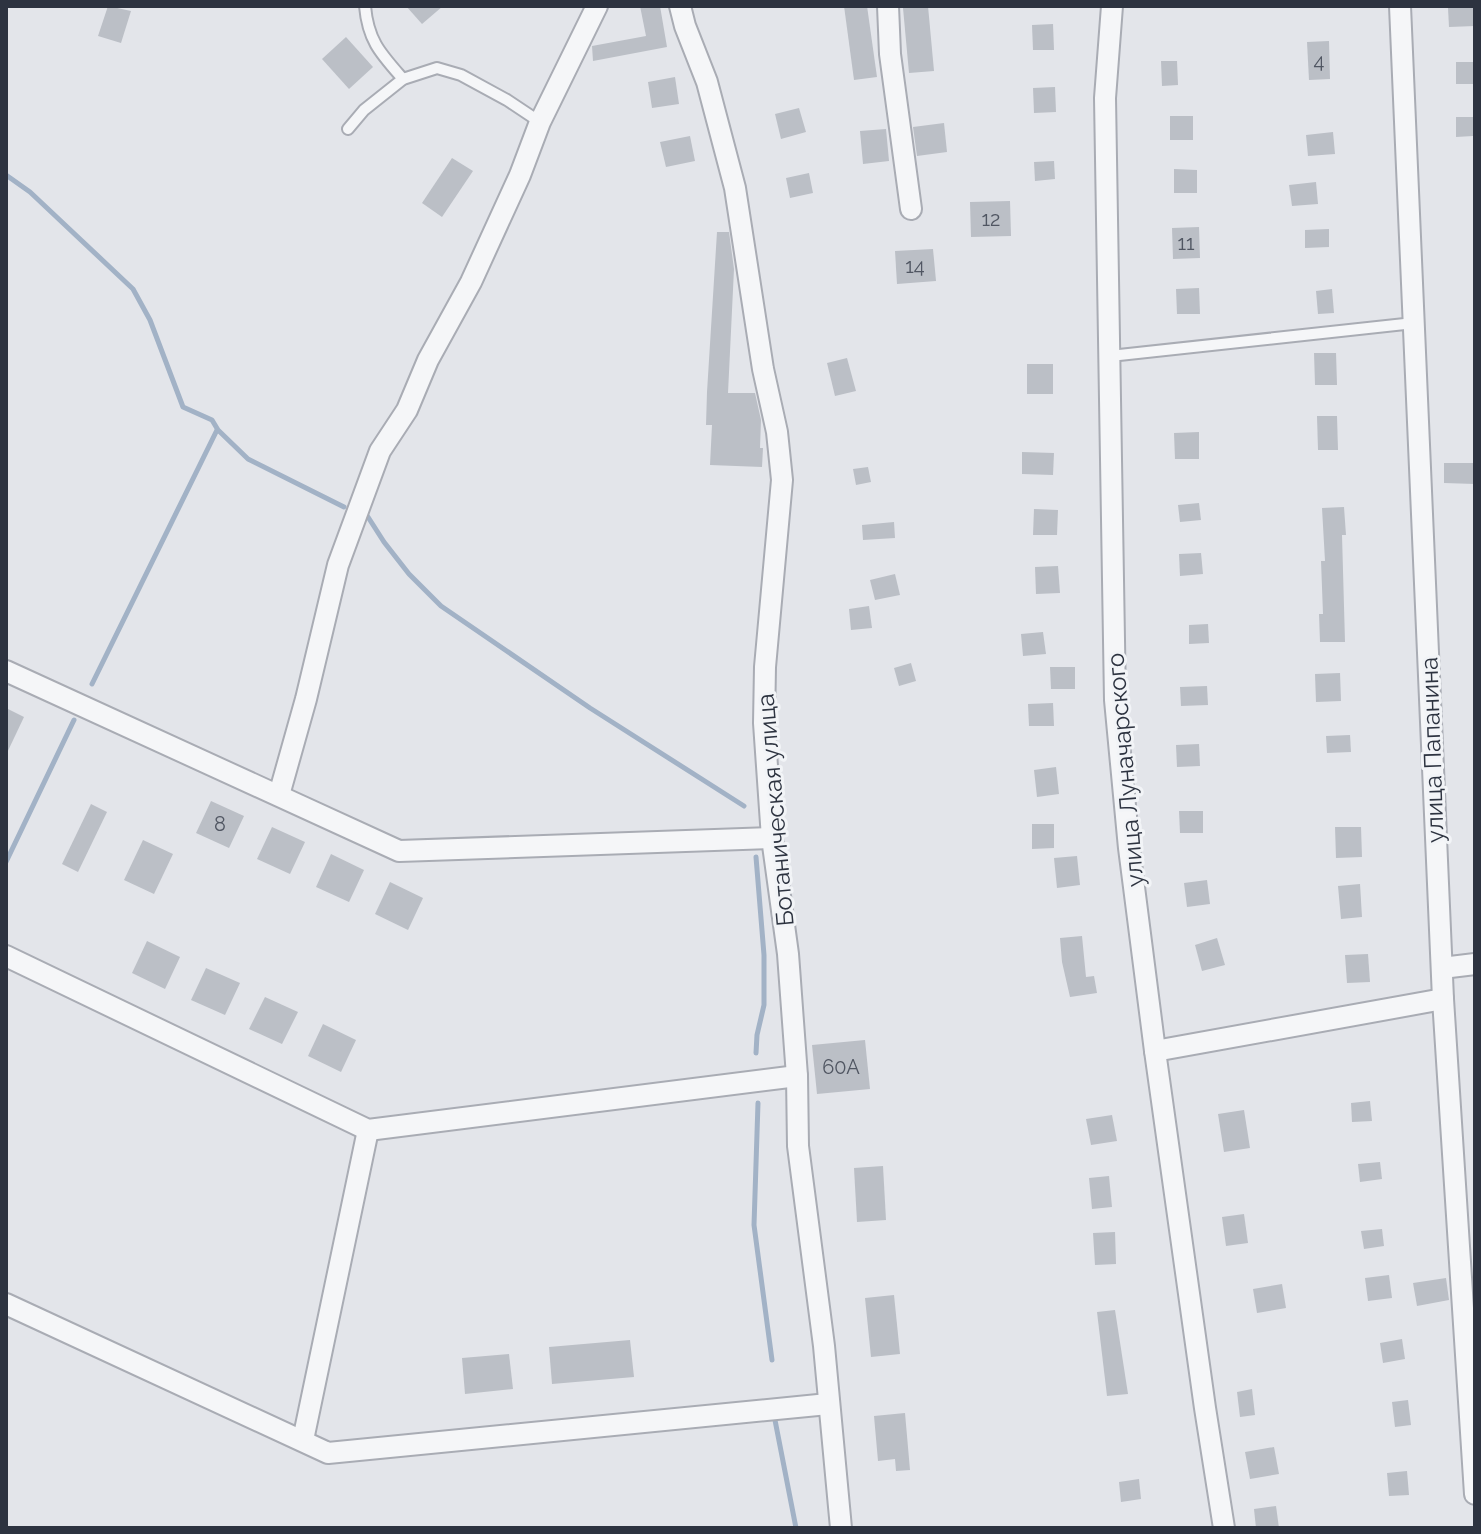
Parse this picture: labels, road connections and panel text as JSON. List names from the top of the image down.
{
  "streets": {
    "street": ["улица Папанина", "улица Луначарского", "Ботаническая улица"]
  },
  "house_numbers": [
    "4",
    "12",
    "11",
    "14",
    "8",
    "60А"
  ]
}
